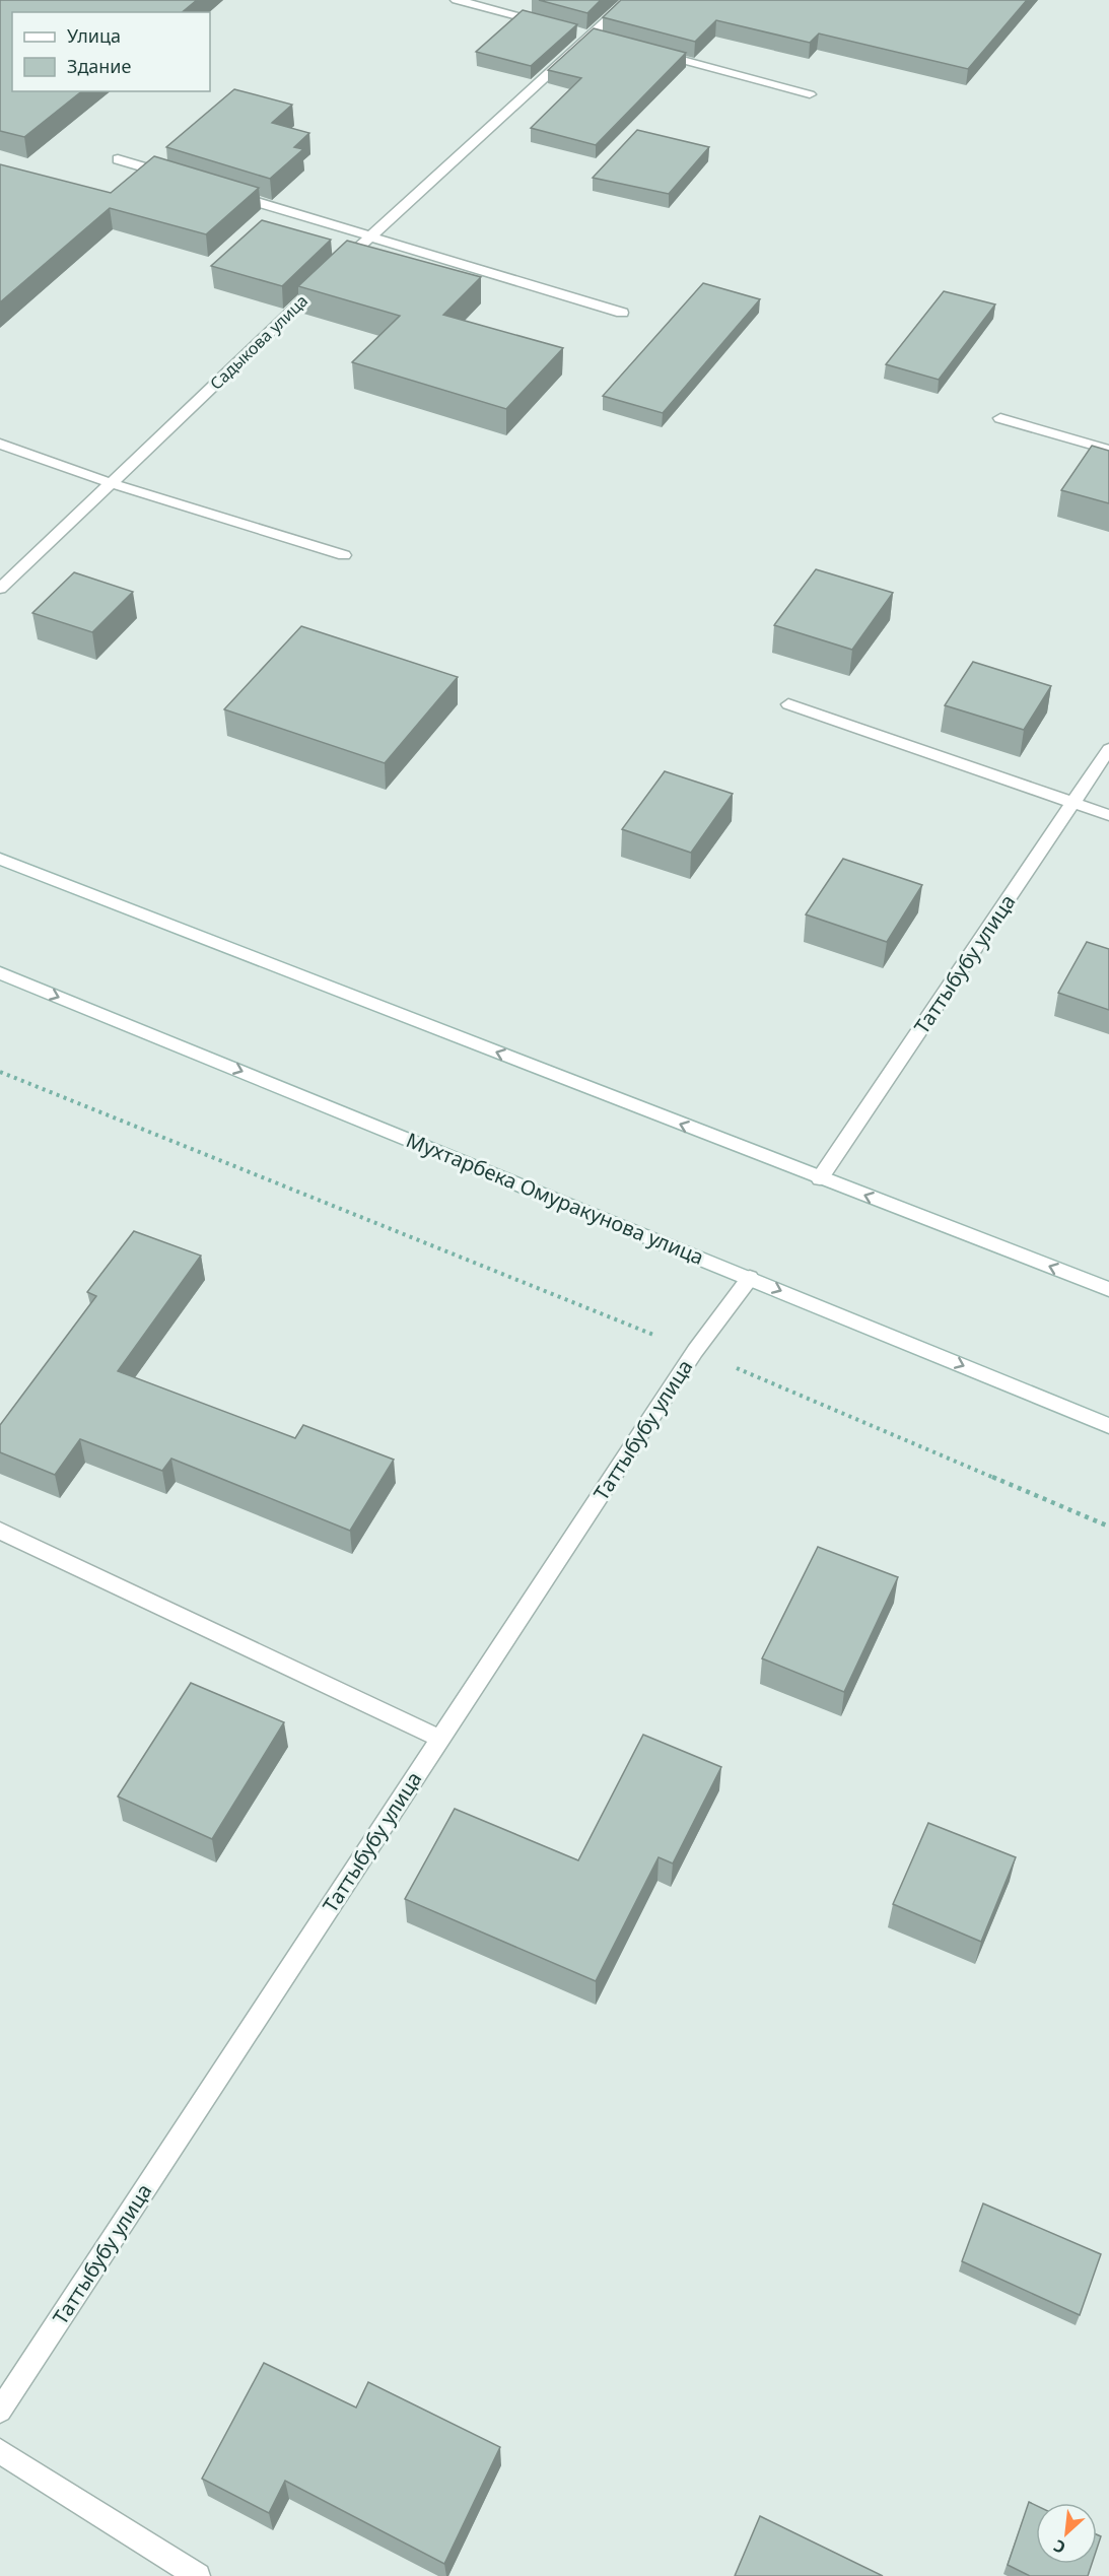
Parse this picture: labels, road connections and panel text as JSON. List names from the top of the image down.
{
  "streets": {
    "street": ["Садыкова улица", "Таттыбубу улица", "Мухтарбека Омуракунова улица"]
  },
  "crossings": [
    ["Таттыбубу улица", "Мухтарбека Омуракунова улица"]
  ],
  "legend": ["Улица", "Здание"],
  "north": "bottom left"
}
